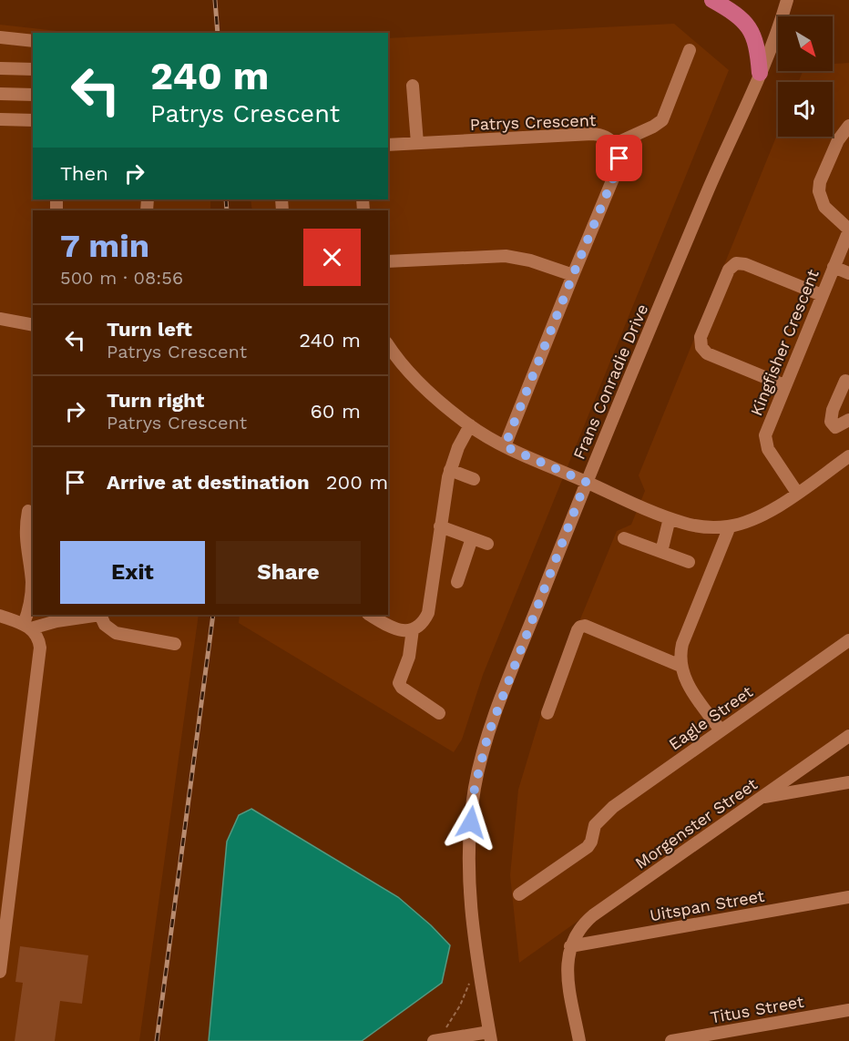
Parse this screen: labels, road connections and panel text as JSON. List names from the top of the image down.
{
  "streets": {
    "street": [
      "Patrys Crescent",
      "Kingfisher Crescent",
      "Frans Conradie Drive",
      "Eagle Street",
      "Morgenster Street",
      "Uitspan Street",
      "Titus Street"
    ]
  },
  "crossings": [
    ["Morgenster Street", "Uitspan Street"]
  ],
  "north": "bottom right",
  "page": {
    "turn": ["240 m", "Patrys Crescent"],
    "then": "Then",
    "heading": ["7 min", "500 m · 08:56"],
    "list": [
      {
        "name": "Turn left",
        "note": "Patrys Crescent",
        "value": "240 m"
      },
      {
        "name": "Turn right",
        "note": "Patrys Crescent",
        "value": "60 m"
      },
      {
        "name": "Arrive at destination",
        "value": "200 m"
      }
    ],
    "buttons": ["Exit", "Share"]
  }
}
